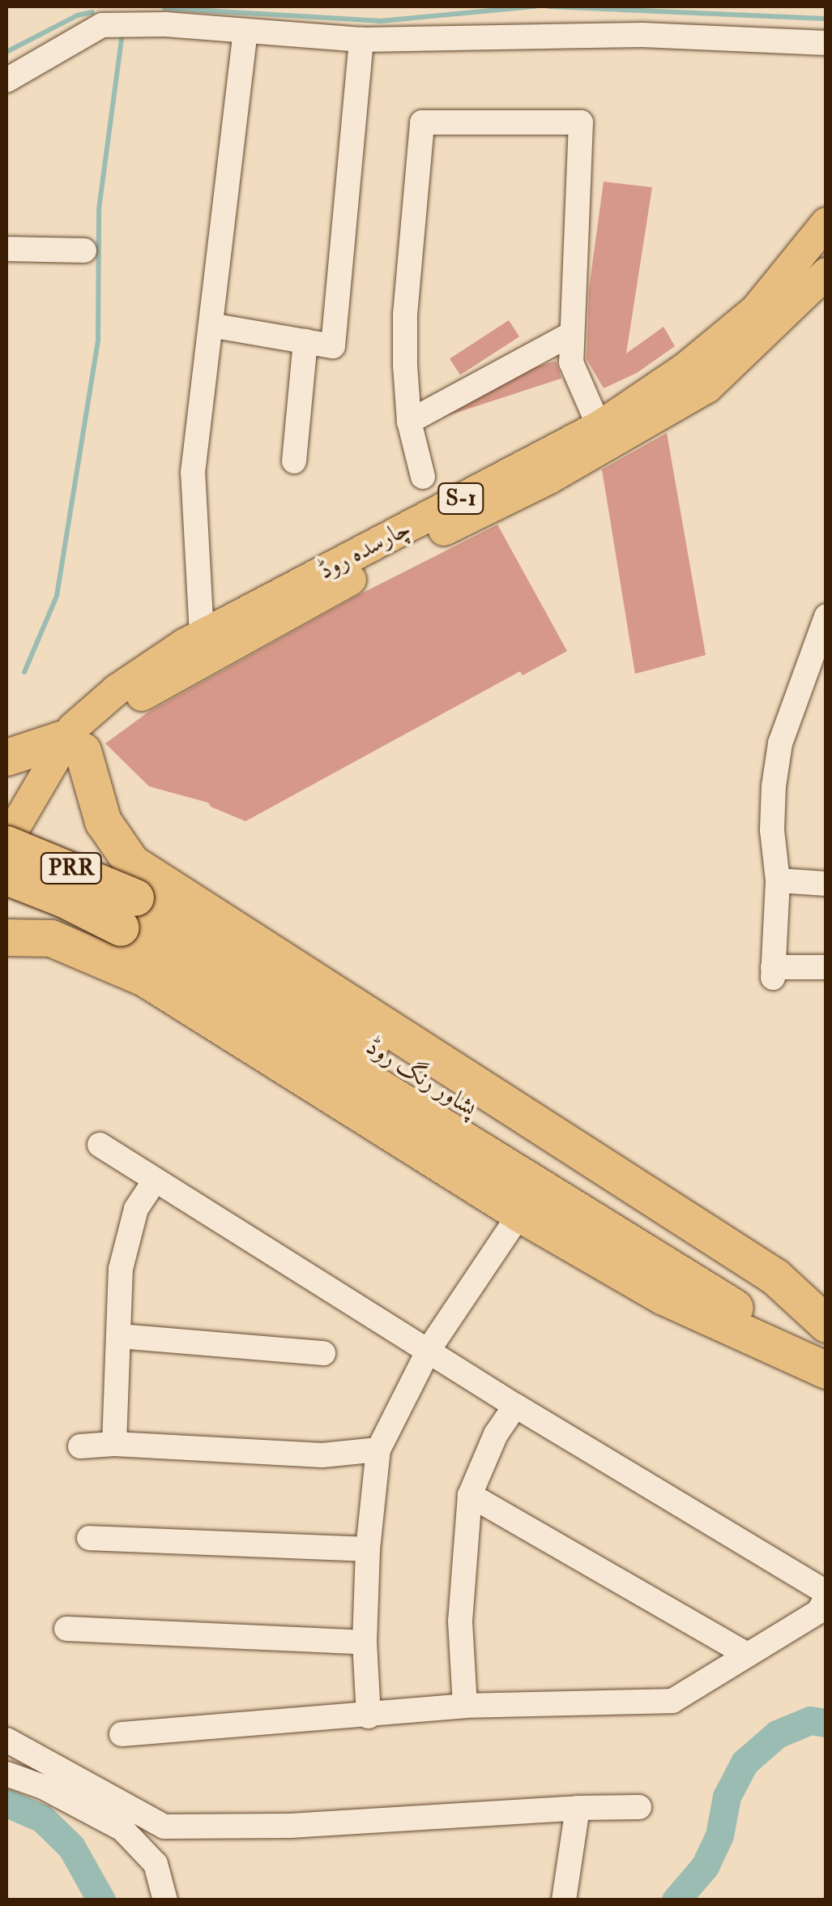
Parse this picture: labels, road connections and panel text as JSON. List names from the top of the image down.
{
  "streets": {
    "highway": ["PRR", "پشاور رنگ روڈ"],
    "main road": ["S-1", "چارسدہ روڈ"]
  },
  "crossings": [
    ["چارسدہ روڈ", "پشاور رنگ روڈ"]
  ]
}
